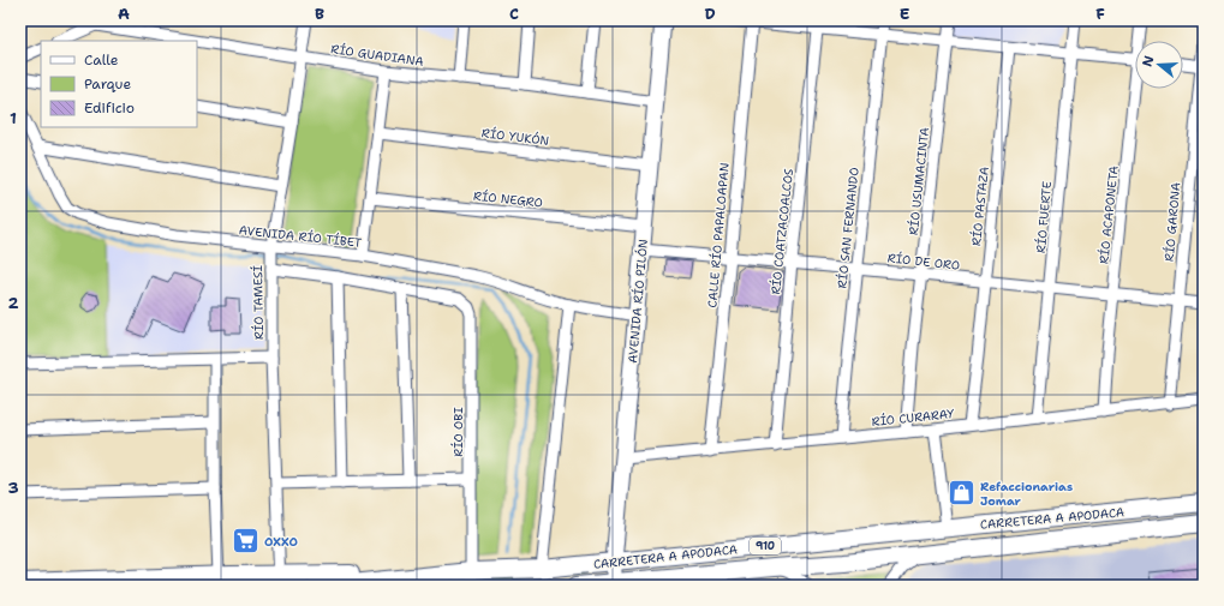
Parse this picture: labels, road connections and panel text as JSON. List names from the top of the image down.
{
  "streets": {
    "main road": ["AVENIDA RÍO PILÓN", "CARRETERA A APODACA", "910"],
    "street": [
      "RÍO GUADIANA",
      "RÍO YUKÓN",
      "RÍO USUMACINTA",
      "RÍO NEGRO",
      "RÍO PASTAZA",
      "RÍO ACAPONETA",
      "RÍO FUERTE",
      "RÍO GARONA",
      "RÍO SAN FERNANDO",
      "RÍO COATZACOALCOS",
      "CALLE RÍO PAPALOAPAN",
      "AVENIDA RÍO TÍBET",
      "RÍO DE ORO",
      "RÍO TAMESÍ",
      "RÍO CURARAY",
      "RÍO OBI"
    ]
  },
  "crossings": [
    ["RÍO GUADIANA", "AVENIDA RÍO PILÓN"],
    ["RÍO GUADIANA", "RÍO TAMESÍ"],
    ["RÍO YUKÓN", "AVENIDA RÍO PILÓN"],
    ["RÍO USUMACINTA", "RÍO DE ORO"],
    ["RÍO USUMACINTA", "RÍO CURARAY"],
    ["RÍO NEGRO", "AVENIDA RÍO PILÓN"],
    ["RÍO PASTAZA", "RÍO DE ORO"],
    ["RÍO PASTAZA", "RÍO CURARAY"],
    ["RÍO ACAPONETA", "RÍO DE ORO"],
    ["RÍO ACAPONETA", "RÍO CURARAY"],
    ["RÍO FUERTE", "RÍO DE ORO"],
    ["RÍO FUERTE", "RÍO CURARAY"],
    ["RÍO GARONA", "RÍO DE ORO"],
    ["RÍO GARONA", "RÍO CURARAY"],
    ["RÍO SAN FERNANDO", "RÍO DE ORO"],
    ["RÍO SAN FERNANDO", "RÍO CURARAY"],
    ["RÍO COATZACOALCOS", "RÍO DE ORO"],
    ["RÍO COATZACOALCOS", "RÍO CURARAY"],
    ["CALLE RÍO PAPALOAPAN", "RÍO DE ORO"],
    ["CALLE RÍO PAPALOAPAN", "RÍO CURARAY"],
    ["AVENIDA RÍO TÍBET", "AVENIDA RÍO PILÓN"],
    ["AVENIDA RÍO TÍBET", "RÍO TAMESÍ"],
    ["RÍO DE ORO", "AVENIDA RÍO PILÓN"],
    ["AVENIDA RÍO PILÓN", "RÍO CURARAY"],
    ["AVENIDA RÍO PILÓN", "CARRETERA A APODACA"],
    ["RÍO OBI", "CARRETERA A APODACA"]
  ],
  "places": {
    "shop": ["Refaccionarias Jomar"],
    "supermarket": ["OXXO"]
  },
  "legend": ["Calle", "Parque", "Edificio"],
  "north": "left",
  "grid": {
    "columns": [
      "A",
      "B",
      "C",
      "D",
      "E",
      "F"
    ],
    "rows": ["1", "2", "3"]
  }
}
